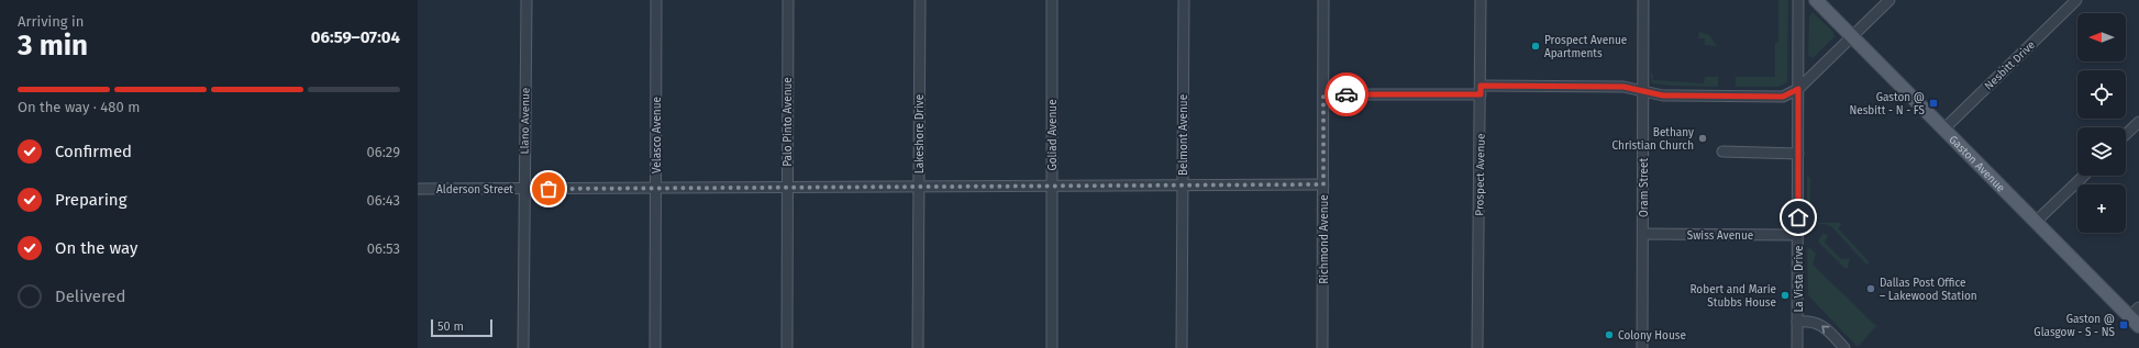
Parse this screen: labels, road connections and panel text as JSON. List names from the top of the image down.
{
  "streets": {
    "main road": ["Gaston Avenue"],
    "street": [
      "Nesbitt Drive",
      "Llano Avenue",
      "Palo Pinto Avenue",
      "Lakeshore Drive",
      "Velasco Avenue",
      "Goliad Avenue",
      "Belmont Avenue",
      "Prospect Avenue",
      "Oram Street",
      "Alderson Street",
      "Swiss Avenue",
      "Richmond Avenue",
      "La Vista Drive"
    ]
  },
  "crossings": [
    ["Nesbitt Drive", "Gaston Avenue"],
    ["Llano Avenue", "Alderson Street"],
    ["Palo Pinto Avenue", "Alderson Street"],
    ["Lakeshore Drive", "Alderson Street"],
    ["Velasco Avenue", "Alderson Street"],
    ["Goliad Avenue", "Alderson Street"],
    ["Belmont Avenue", "Alderson Street"],
    ["Oram Street", "Swiss Avenue"],
    ["Alderson Street", "Richmond Avenue"],
    ["Swiss Avenue", "La Vista Drive"]
  ],
  "places": {
    "other": [
      "Prospect Avenue Apartments",
      "Bethany Christian Church",
      "Dallas Post Office – Lakewood Station",
      "Robert and Marie Stubbs House",
      "Colony House"
    ],
    "transit": ["Gaston @ Nesbitt - N - FS", "Gaston @ Glasgow - S - NS"]
  },
  "scale_bar": "50 m",
  "north": "left",
  "page": {
    "heading": ["3 min", "Arriving in", "06:59–07:04"],
    "map_buttons": "+",
    "bar": "On the way · 480 m",
    "list": [
      ["Confirmed", "06:29"],
      ["Preparing", "06:43"],
      ["On the way", "06:53"],
      "Delivered"
    ],
    "scale": "50 m"
  }
}
